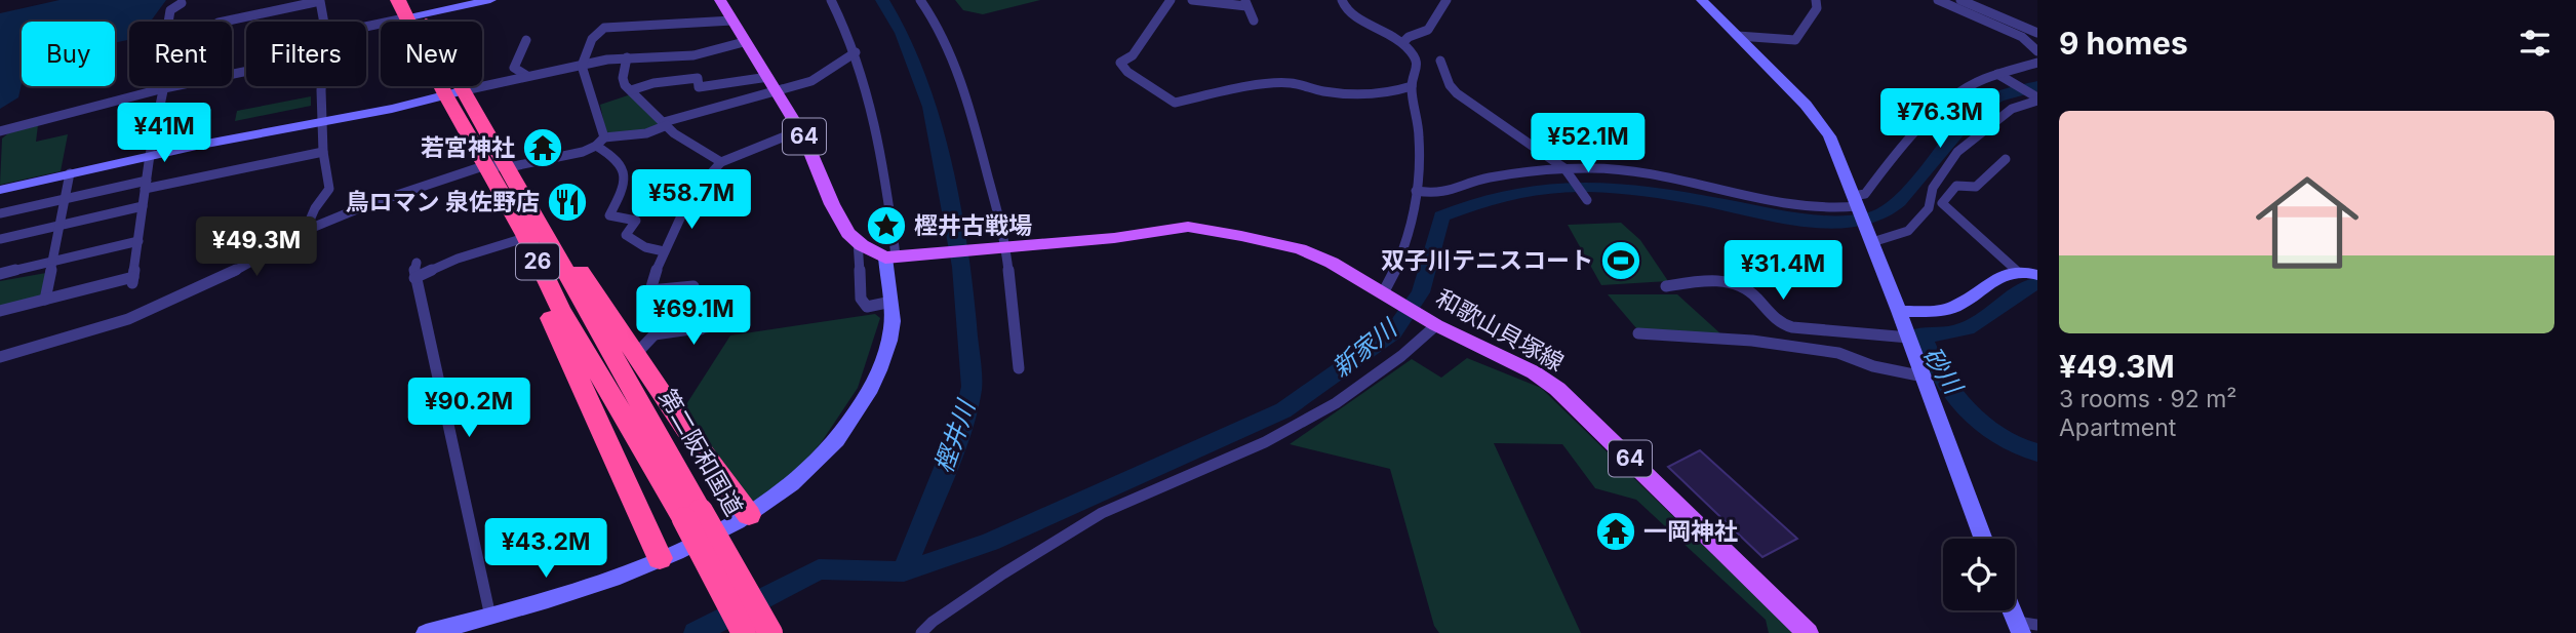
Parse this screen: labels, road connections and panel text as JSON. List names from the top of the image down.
{
  "streets": {
    "highway": ["26", "第二阪和国道"],
    "main road": ["64", "和歌山貝塚線"]
  },
  "crossings": [
    ["64", "和歌山貝塚線"]
  ],
  "water": ["新家川", "砂川", "樫井川"],
  "places": {
    "temple": ["若宮神社", "一岡神社"],
    "restaurant": ["鳥ロマン 泉佐野店"],
    "place": ["樫井古戦場"],
    "sports": ["双子川テニスコート"]
  },
  "page": {
    "heading": "9 homes",
    "chip": [
      "Buy",
      "Rent",
      "Filters",
      "New"
    ],
    "list": [
      {
        "name": "¥49.3M",
        "note": "3 rooms · 92 m² · Apartment"
      }
    ],
    "price": [
      "¥76.3M",
      "¥41M",
      "¥52.1M",
      "¥58.7M",
      "¥49.3M",
      "¥31.4M",
      "¥69.1M",
      "¥90.2M",
      "¥43.2M"
    ]
  }
}
